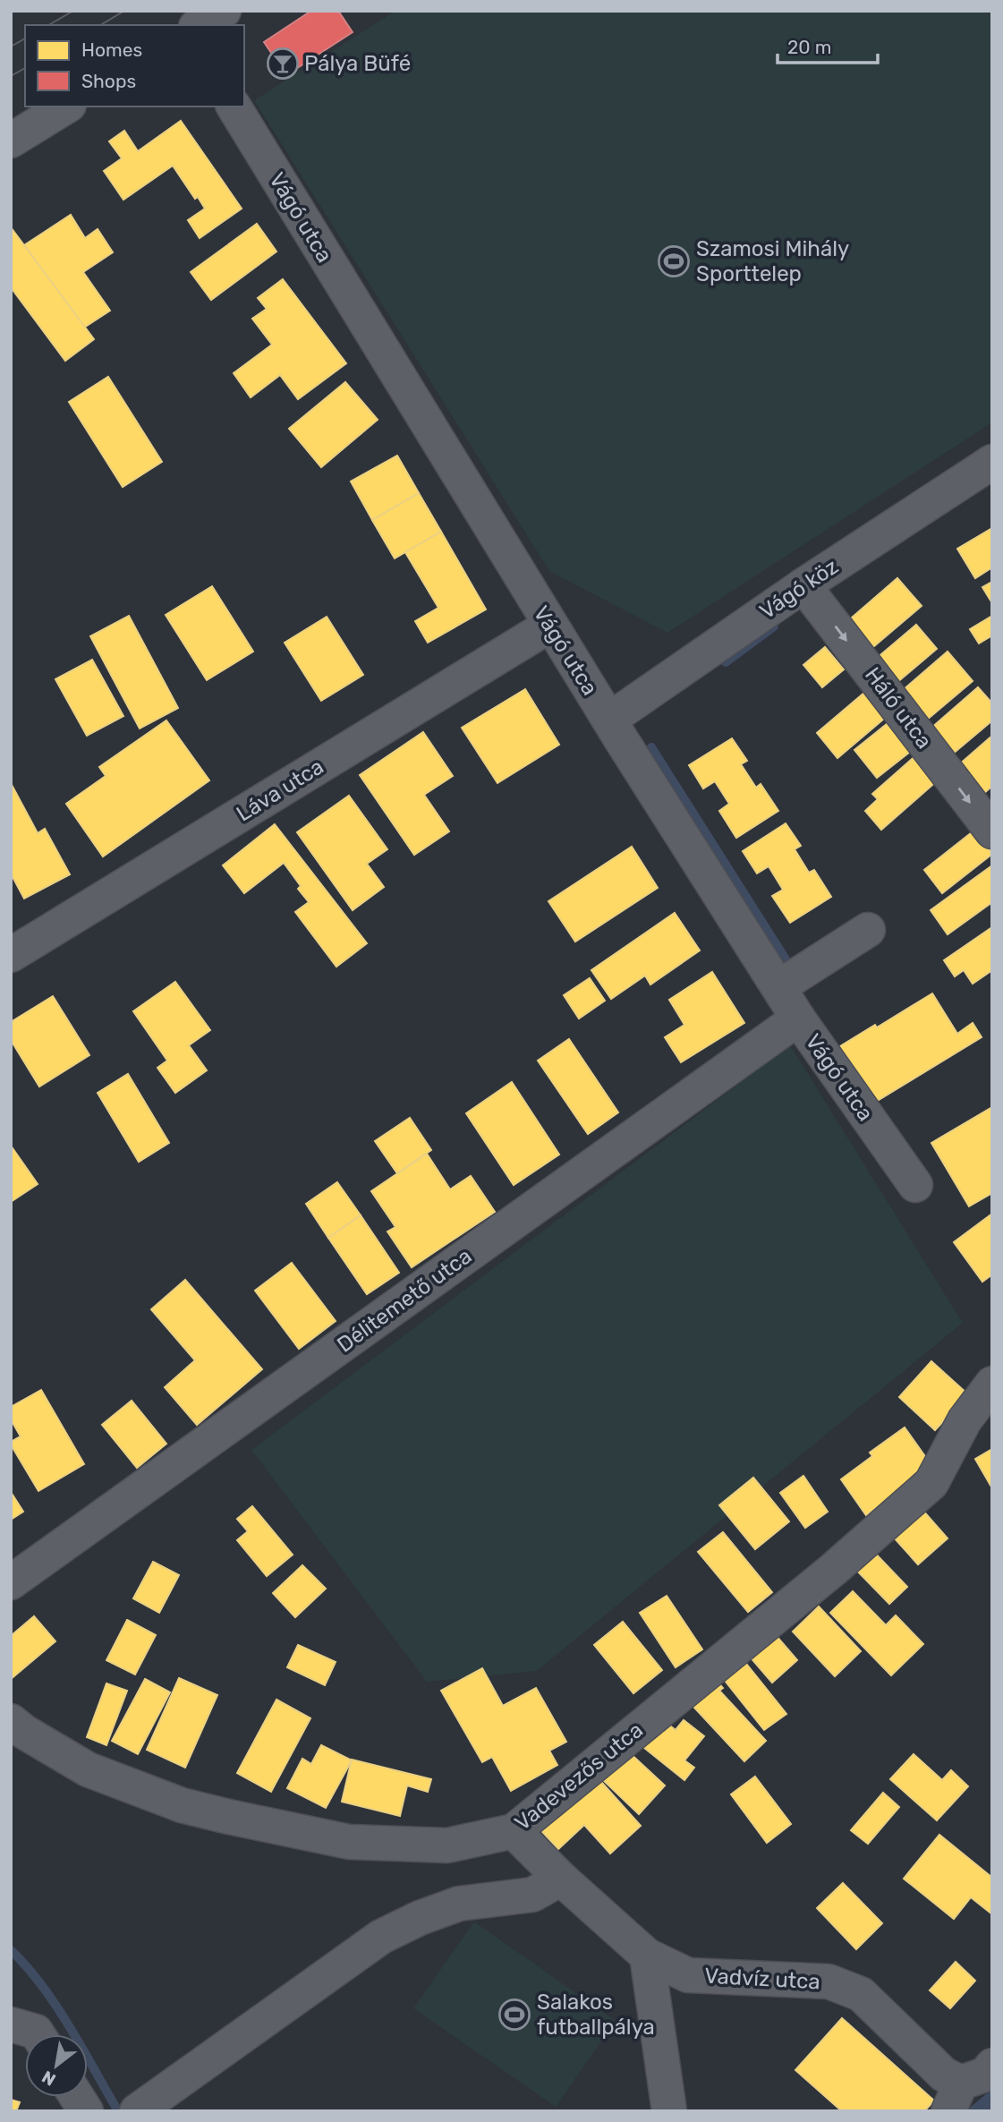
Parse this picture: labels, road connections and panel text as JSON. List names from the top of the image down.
{
  "streets": {
    "street": [
      "Vágó utca",
      "Vágó köz",
      "Háló utca",
      "Láva utca",
      "Délitemető utca",
      "Vadevezős utca",
      "Vadvíz utca"
    ]
  },
  "crossings": [
    ["Vágó utca", "Vágó köz"],
    ["Vágó utca", "Láva utca"],
    ["Vágó utca", "Délitemető utca"],
    ["Vágó köz", "Háló utca"],
    ["Vadevezős utca", "Vadvíz utca"]
  ],
  "one_way": ["Háló utca"],
  "places": {
    "bar": ["Pálya Büfé"],
    "sports": ["Szamosi Mihály Sporttelep", "Salakos futballpálya"]
  },
  "legend": ["Homes", "Shops"],
  "scale_bar": "20 m",
  "north": "bottom left"
}
